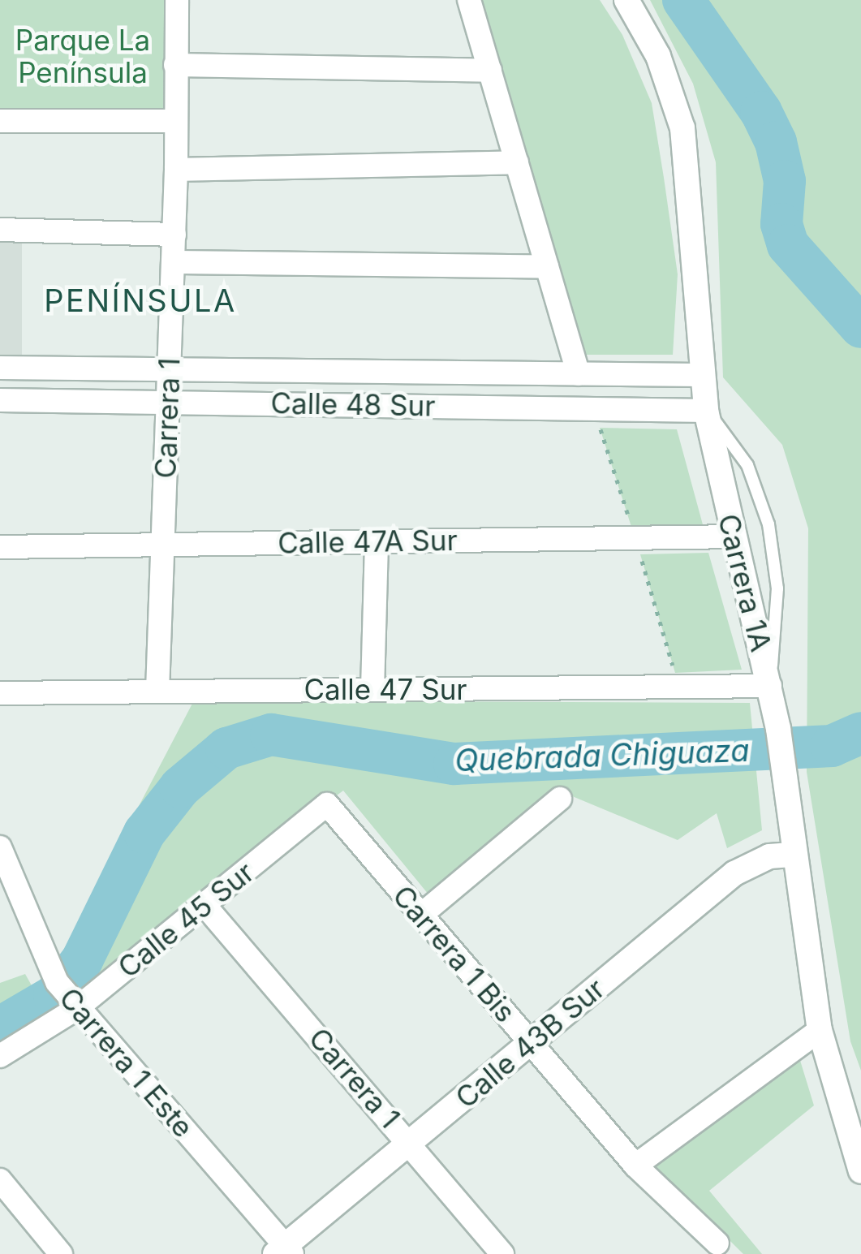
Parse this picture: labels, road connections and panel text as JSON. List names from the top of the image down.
{
  "streets": {
    "main road": ["Carrera 1A", "Calle 43B Sur"],
    "street": [
      "Calle 48 Sur",
      "Carrera 1",
      "Calle 47A Sur",
      "Calle 47 Sur",
      "Calle 45 Sur",
      "Carrera 1 Bis",
      "Carrera 1 Este"
    ]
  },
  "crossings": [
    ["Calle 48 Sur", "Carrera 1"],
    ["Calle 48 Sur", "Carrera 1A"],
    ["Carrera 1", "Calle 47A Sur"],
    ["Carrera 1", "Calle 47 Sur"],
    ["Carrera 1", "Calle 45 Sur"],
    ["Carrera 1", "Calle 43B Sur"],
    ["Calle 47A Sur", "Carrera 1A"],
    ["Carrera 1A", "Calle 47 Sur"],
    ["Carrera 1A", "Calle 43B Sur"],
    ["Calle 45 Sur", "Carrera 1 Bis"],
    ["Calle 45 Sur", "Carrera 1 Este"],
    ["Carrera 1 Bis", "Calle 43B Sur"],
    ["Calle 43B Sur", "Carrera 1 Este"]
  ],
  "districts": ["PENÍNSULA"],
  "water": ["Quebrada Chiguaza"],
  "parks": ["Parque La Península"]
}
